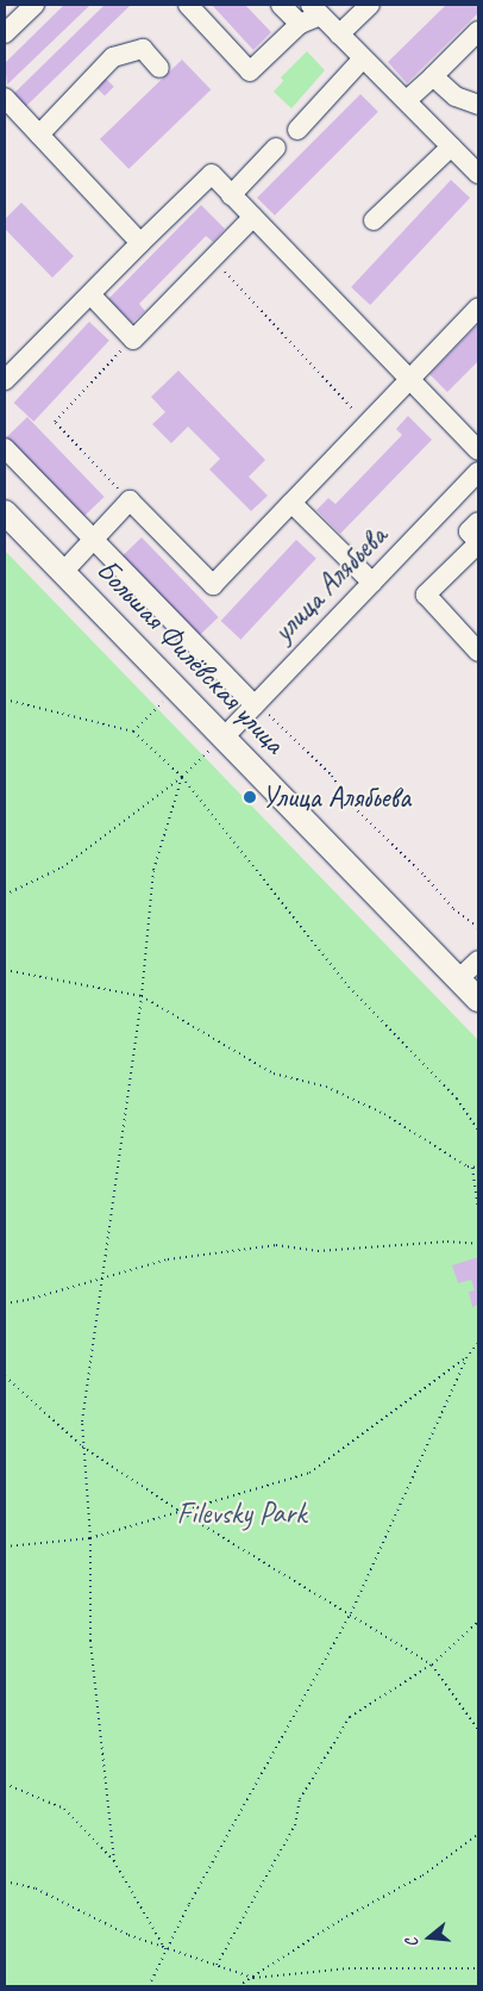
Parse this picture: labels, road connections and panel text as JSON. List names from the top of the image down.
{
  "streets": {
    "main road": ["Большая Филёвская улица"],
    "street": ["улица Алябьева"]
  },
  "crossings": [
    ["улица Алябьева", "Большая Филёвская улица"]
  ],
  "parks": ["Filevsky Park"],
  "places": ["Улица Алябьева"],
  "north": "left"
}
